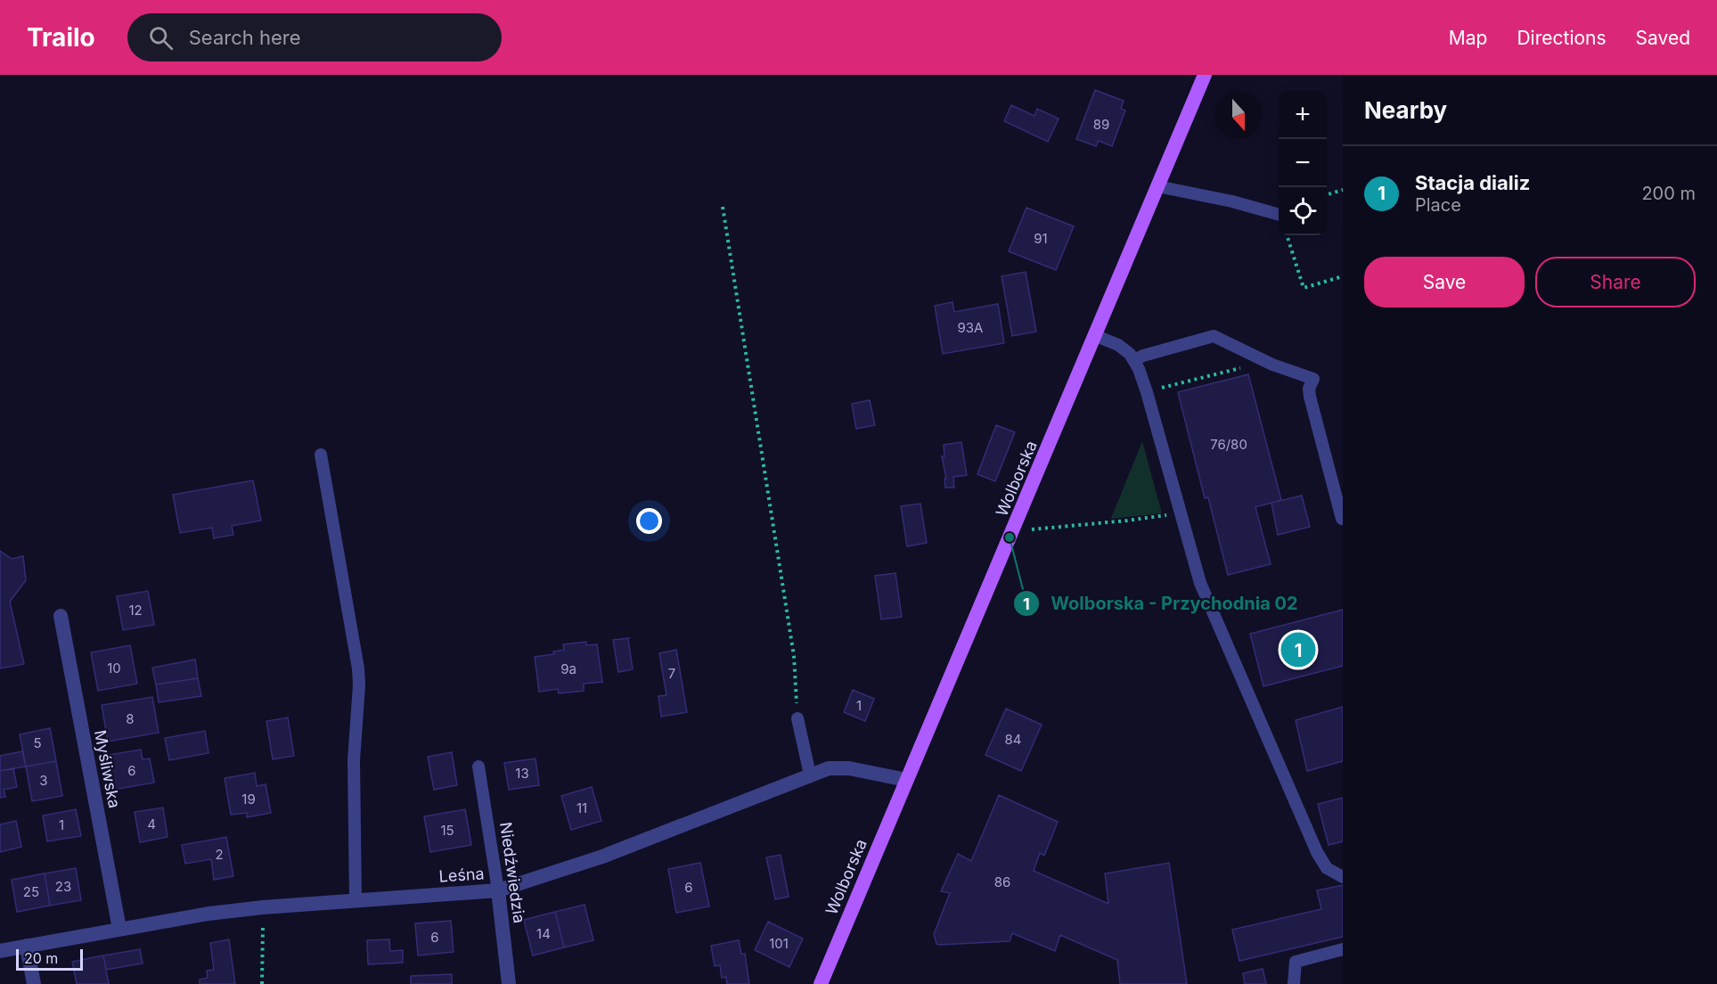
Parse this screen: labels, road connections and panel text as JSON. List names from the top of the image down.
{
  "streets": {
    "main road": ["Wolborska"],
    "street": ["Myśliwska", "Niedźwiedzia", "Leśna"]
  },
  "crossings": [
    ["Wolborska", "Leśna"],
    ["Myśliwska", "Leśna"],
    ["Niedźwiedzia", "Leśna"]
  ],
  "places": ["Wolborska - Przychodnia 02"],
  "house_numbers": [
    "89",
    "91",
    "93A",
    "76/80",
    "12",
    "10",
    "9a",
    "7",
    "1",
    "8",
    "84",
    "5",
    "6",
    "13",
    "3",
    "19",
    "11",
    "4",
    "1",
    "15",
    "2",
    "86",
    "23",
    "6",
    "25",
    "14",
    "6",
    "101"
  ],
  "scale_bar": "20 m",
  "north": "bottom",
  "page": {
    "header": "Trailo",
    "search": "Search here",
    "nav": ["Map", "Directions", "Saved"],
    "heading": "Nearby",
    "map_buttons": ["+", "−"],
    "list": [
      {
        "mark": "1",
        "name": "Stacja dializ",
        "note": "Place",
        "value": "200 m"
      }
    ],
    "buttons": ["Save", "Share"],
    "pins": "1",
    "scale": "20 m"
  }
}
